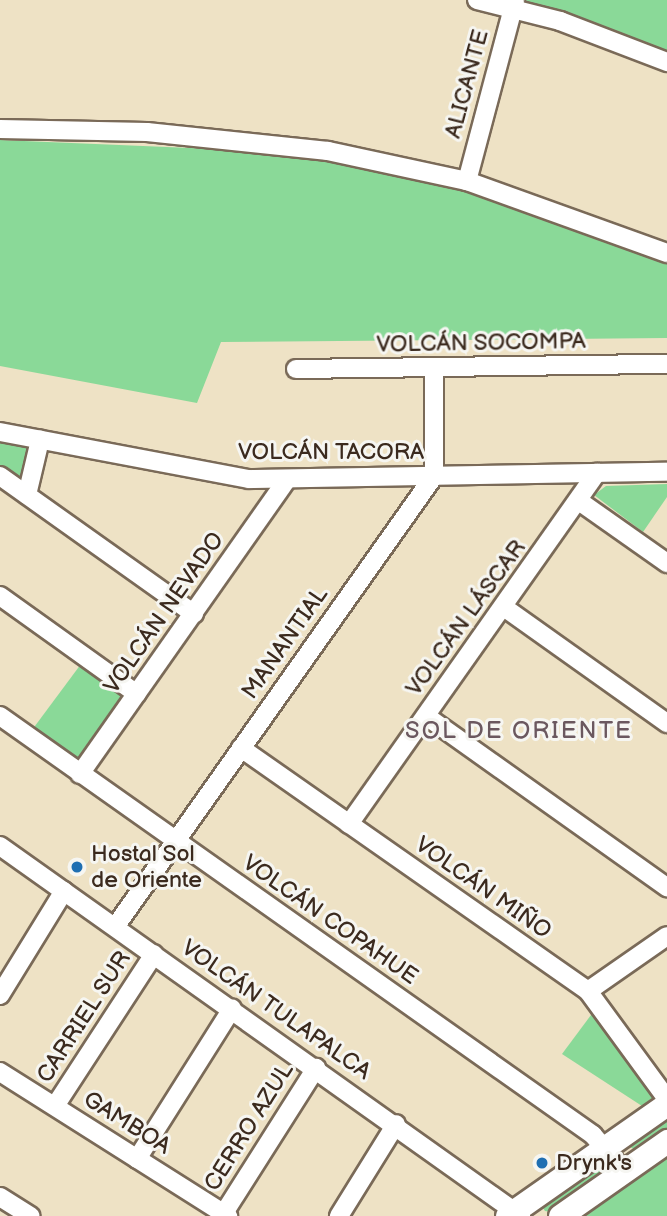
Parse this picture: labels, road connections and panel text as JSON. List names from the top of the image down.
{
  "streets": {
    "street": [
      "ALICANTE",
      "VOLCÁN SOCOMPA",
      "VOLCÁN TACORA",
      "VOLCÁN NEVADO",
      "VOLCÁN LÁSCAR",
      "MANANTIAL",
      "VOLCÁN MIÑO",
      "VOLCÁN COPAHUE",
      "VOLCÁN TULAPALCA",
      "CARRIEL SUR",
      "GAMBOA",
      "CERRO AZUL"
    ]
  },
  "crossings": [
    ["VOLCÁN TACORA", "VOLCÁN NEVADO"],
    ["VOLCÁN TACORA", "VOLCÁN LÁSCAR"],
    ["VOLCÁN TACORA", "MANANTIAL"],
    ["VOLCÁN NEVADO", "VOLCÁN COPAHUE"],
    ["VOLCÁN LÁSCAR", "VOLCÁN MIÑO"],
    ["MANANTIAL", "VOLCÁN MIÑO"],
    ["MANANTIAL", "VOLCÁN COPAHUE"],
    ["MANANTIAL", "VOLCÁN TULAPALCA"],
    ["VOLCÁN TULAPALCA", "CARRIEL SUR"],
    ["VOLCÁN TULAPALCA", "CERRO AZUL"],
    ["CARRIEL SUR", "GAMBOA"],
    ["GAMBOA", "CERRO AZUL"]
  ],
  "districts": ["SOL DE ORIENTE"],
  "places": ["Hostal Sol de Oriente", "Drynk's"]
}
